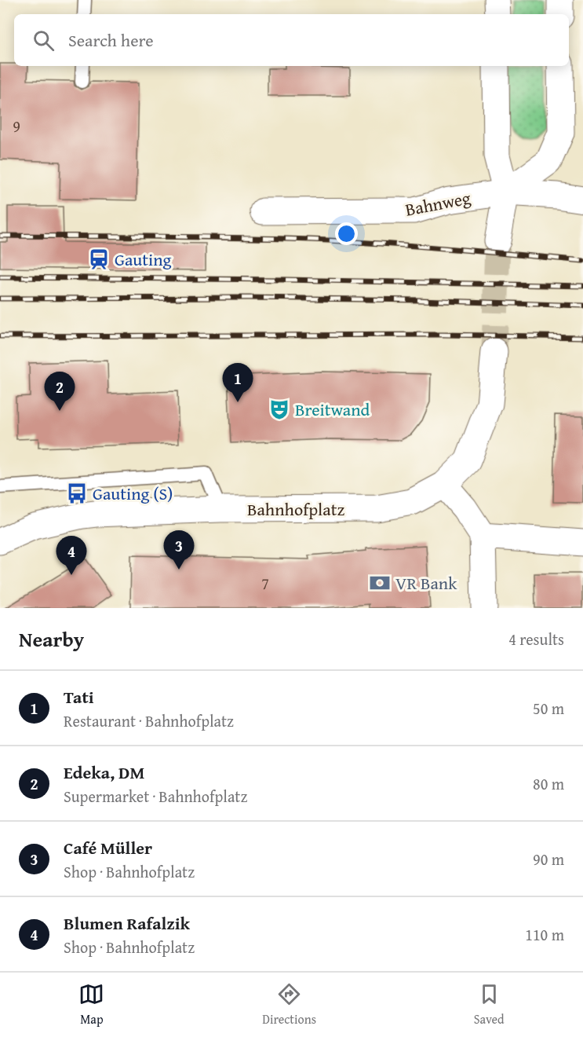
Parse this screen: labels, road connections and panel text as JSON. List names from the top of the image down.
{
  "streets": {
    "street": ["Bahnweg", "Bahnhofplatz"]
  },
  "places": {
    "station": ["Gauting"],
    "theatre": ["Breitwand"],
    "bus stop": ["Gauting (S)"],
    "bank": ["VR Bank"]
  },
  "house_numbers": ["9", "7"],
  "page": {
    "search": "Search here",
    "pins": [
      "1",
      "2",
      "3",
      "4"
    ],
    "heading": ["Nearby", "4 results"],
    "list": [
      {
        "mark": "1",
        "name": "Tati",
        "note": "Restaurant · Bahnhofplatz",
        "value": "50 m"
      },
      {
        "mark": "2",
        "name": "Edeka, DM",
        "note": "Supermarket · Bahnhofplatz",
        "value": "80 m"
      },
      {
        "mark": "3",
        "name": "Café Müller",
        "note": "Shop · Bahnhofplatz",
        "value": "90 m"
      },
      {
        "mark": "4",
        "name": "Blumen Rafalzik",
        "note": "Shop · Bahnhofplatz",
        "value": "110 m"
      }
    ],
    "nav": ["Map", "Directions", "Saved"]
  }
}
